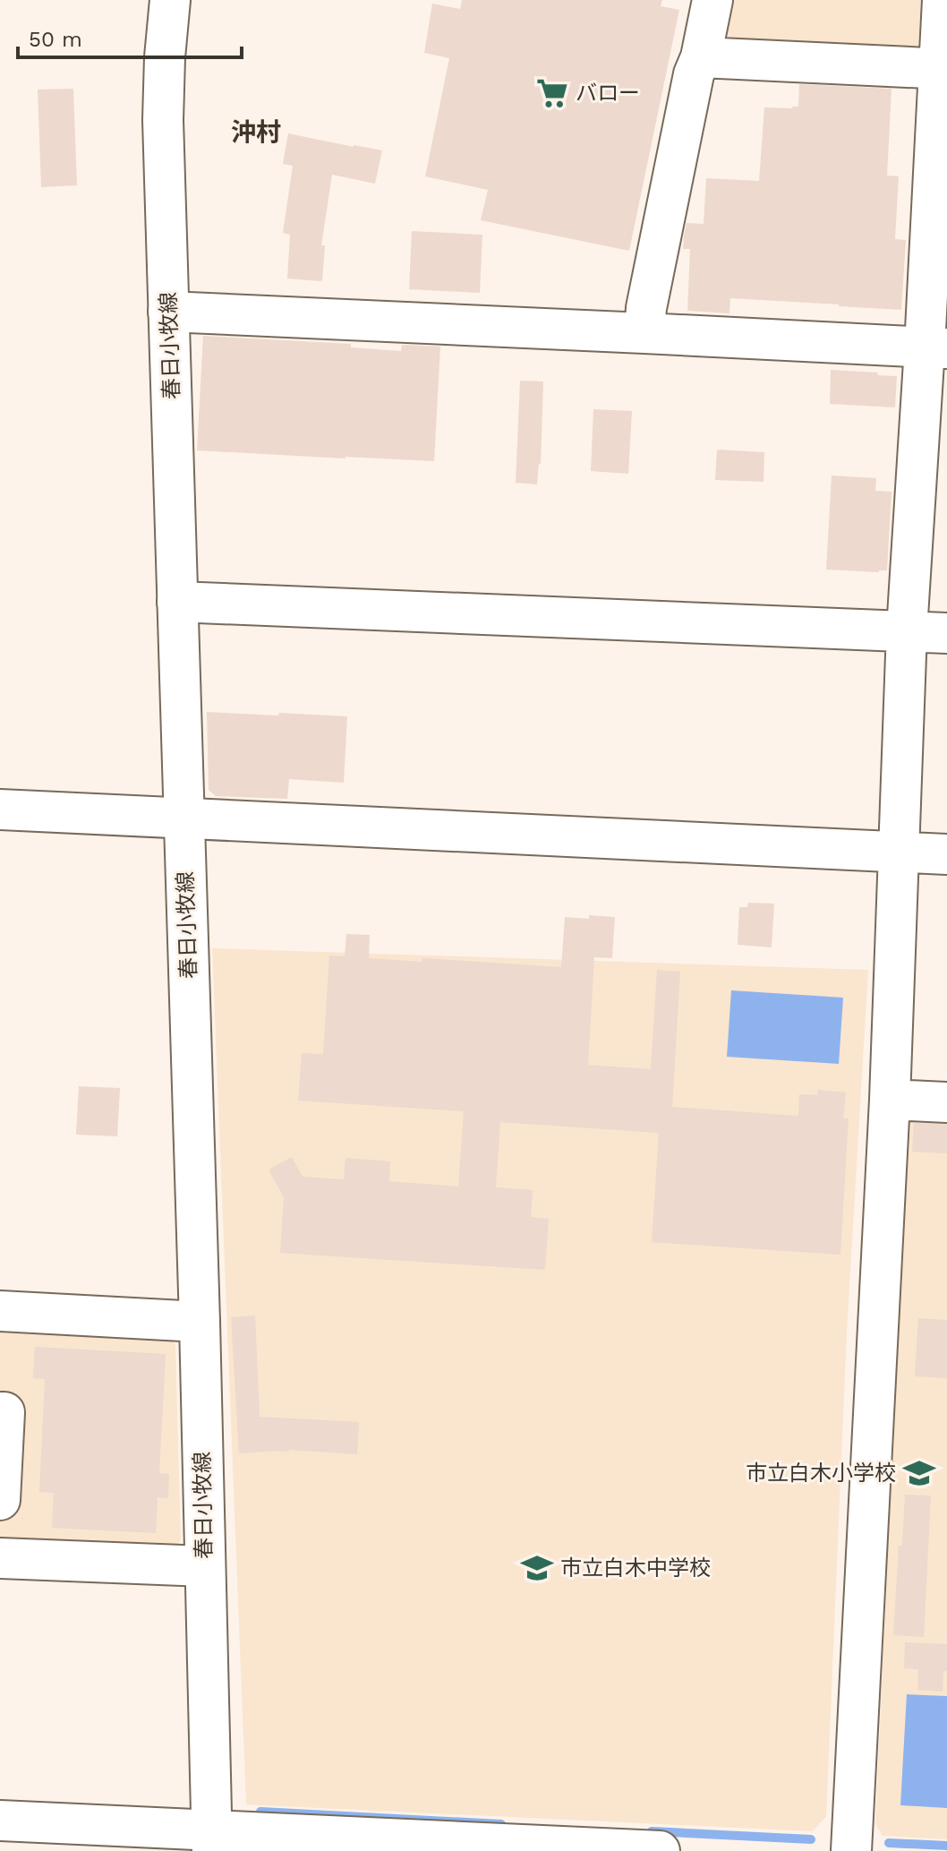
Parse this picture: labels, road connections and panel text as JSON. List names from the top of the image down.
{
  "streets": {
    "street": ["春日小牧線"]
  },
  "districts": ["沖村"],
  "places": {
    "supermarket": ["バロー"],
    "school or university": ["市立白木小学校", "市立白木中学校"]
  },
  "scale_bar": "50 m"
}
